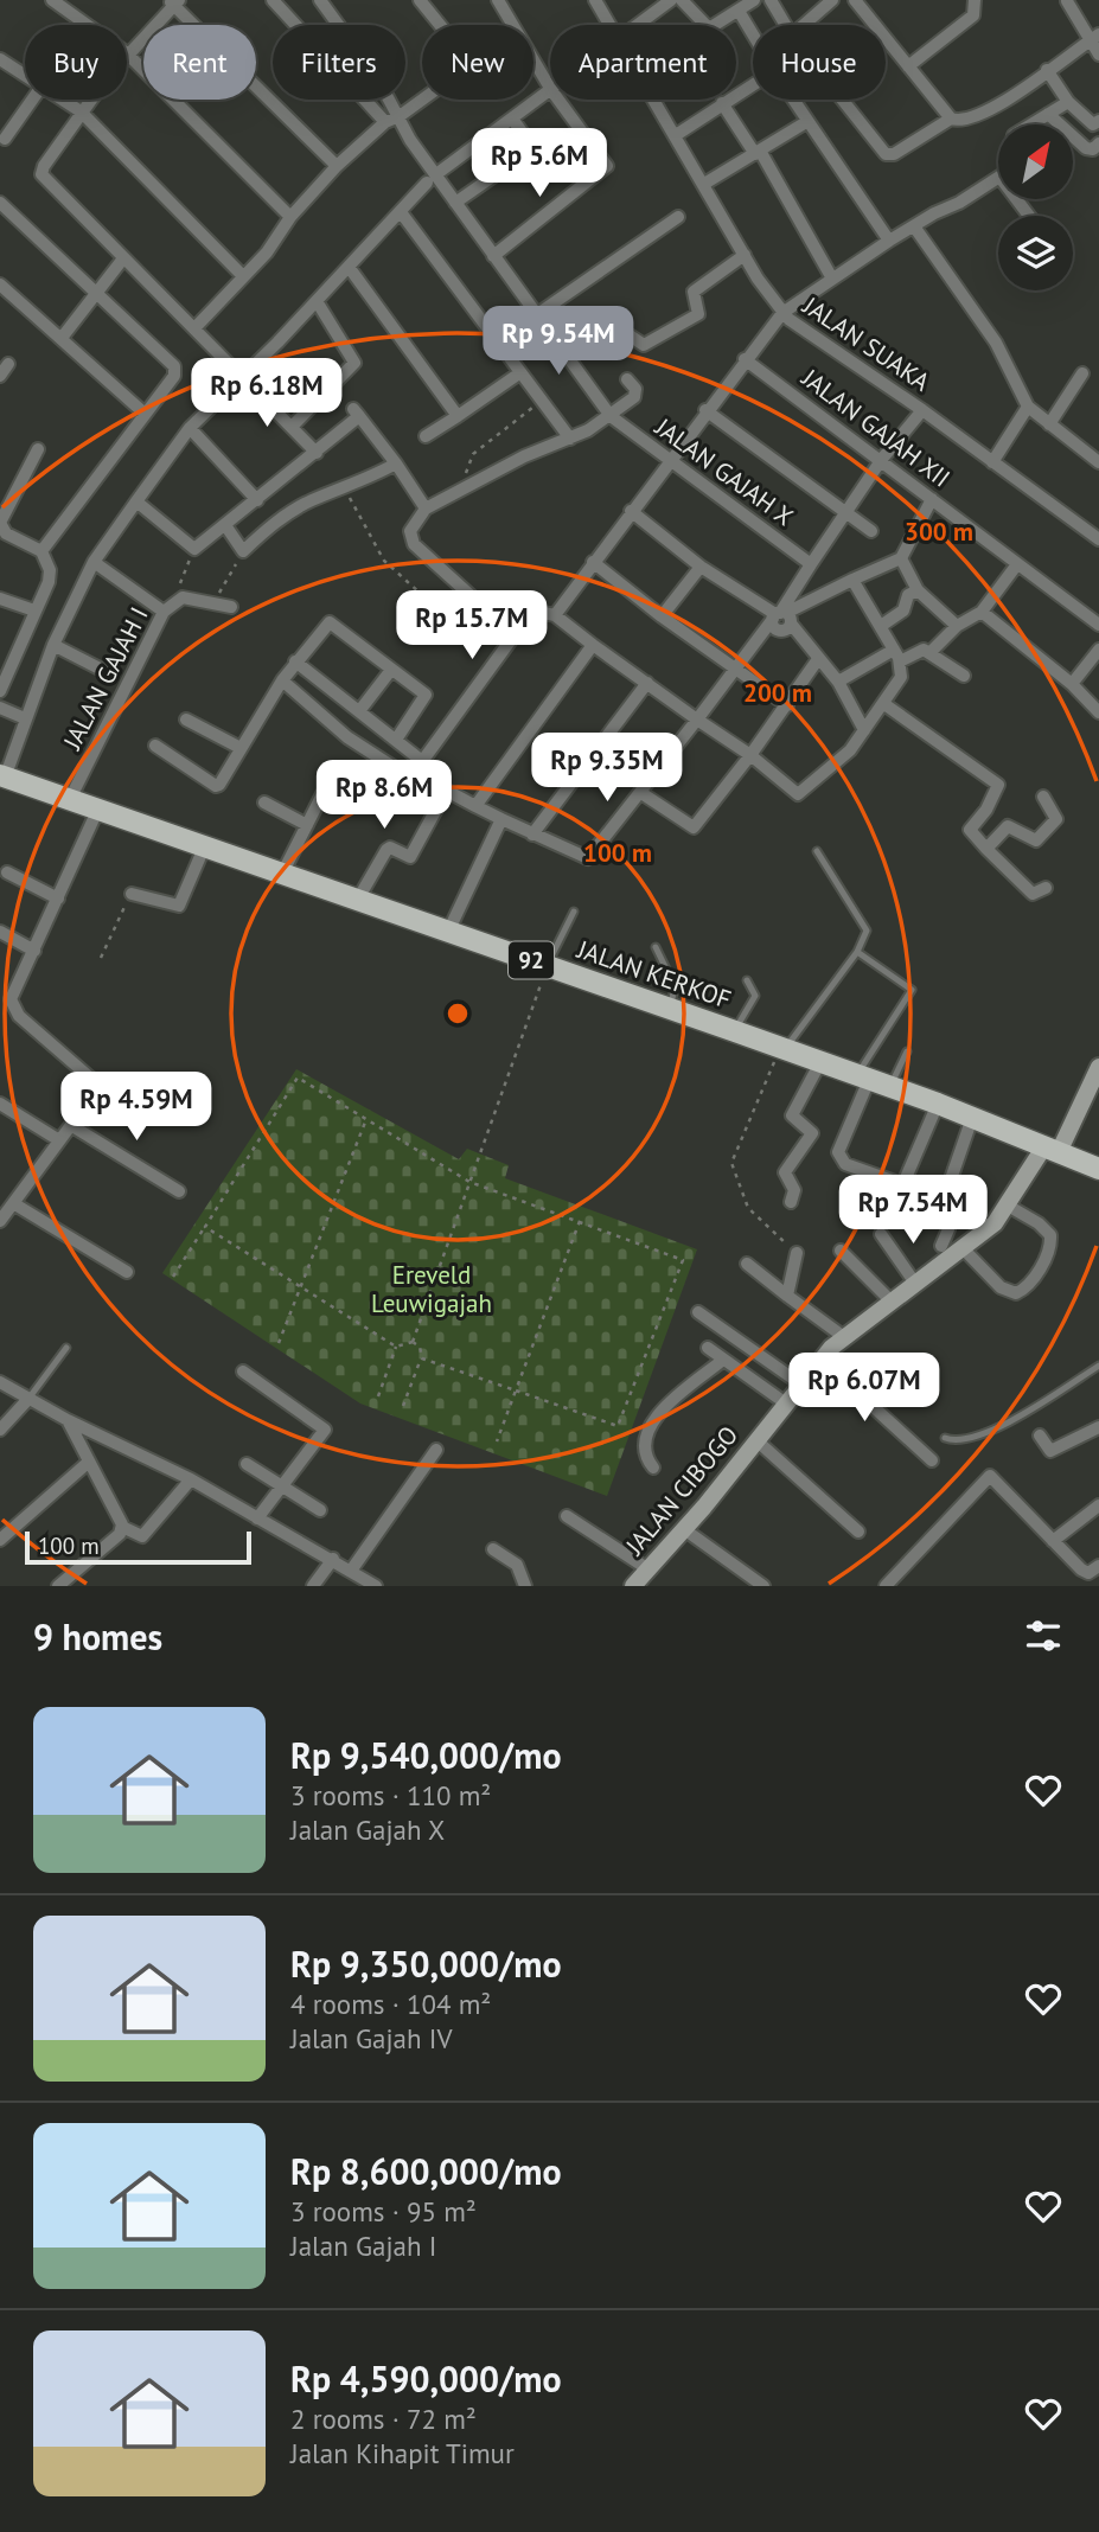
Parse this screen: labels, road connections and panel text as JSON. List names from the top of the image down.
{
  "streets": {
    "main road": ["92", "JALAN KERKOF"],
    "street": [
      "JALAN SUAKA",
      "JALAN GAJAH XII",
      "JALAN GAJAH X",
      "JALAN GAJAH I",
      "JALAN CIBOGO"
    ]
  },
  "crossings": [
    ["JALAN GAJAH I", "JALAN KERKOF"],
    ["JALAN KERKOF", "JALAN CIBOGO"]
  ],
  "parks": ["Ereveld Leuwigajah"],
  "scale_bar": "100 m",
  "north": "top right",
  "page": {
    "chip": [
      "Buy",
      "Rent",
      "Filters",
      "New",
      "Apartment",
      "House"
    ],
    "price": [
      "Rp 5.6M",
      "Rp 9.54M",
      "Rp 6.18M",
      "Rp 15.7M",
      "Rp 9.35M",
      "Rp 8.6M",
      "Rp 4.59M",
      "Rp 7.54M",
      "Rp 6.07M"
    ],
    "scale": "100 m",
    "heading": "9 homes",
    "list": [
      {
        "name": "Rp 9,540,000/mo",
        "note": "3 rooms · 110 m² · Jalan Gajah X"
      },
      {
        "name": "Rp 9,350,000/mo",
        "note": "4 rooms · 104 m² · Jalan Gajah IV"
      },
      {
        "name": "Rp 8,600,000/mo",
        "note": "3 rooms · 95 m² · Jalan Gajah I"
      },
      {
        "name": "Rp 4,590,000/mo",
        "note": "2 rooms · 72 m² · Jalan Kihapit Timur"
      }
    ]
  },
  "rings": ["300 m", "200 m", "100 m"]
}
